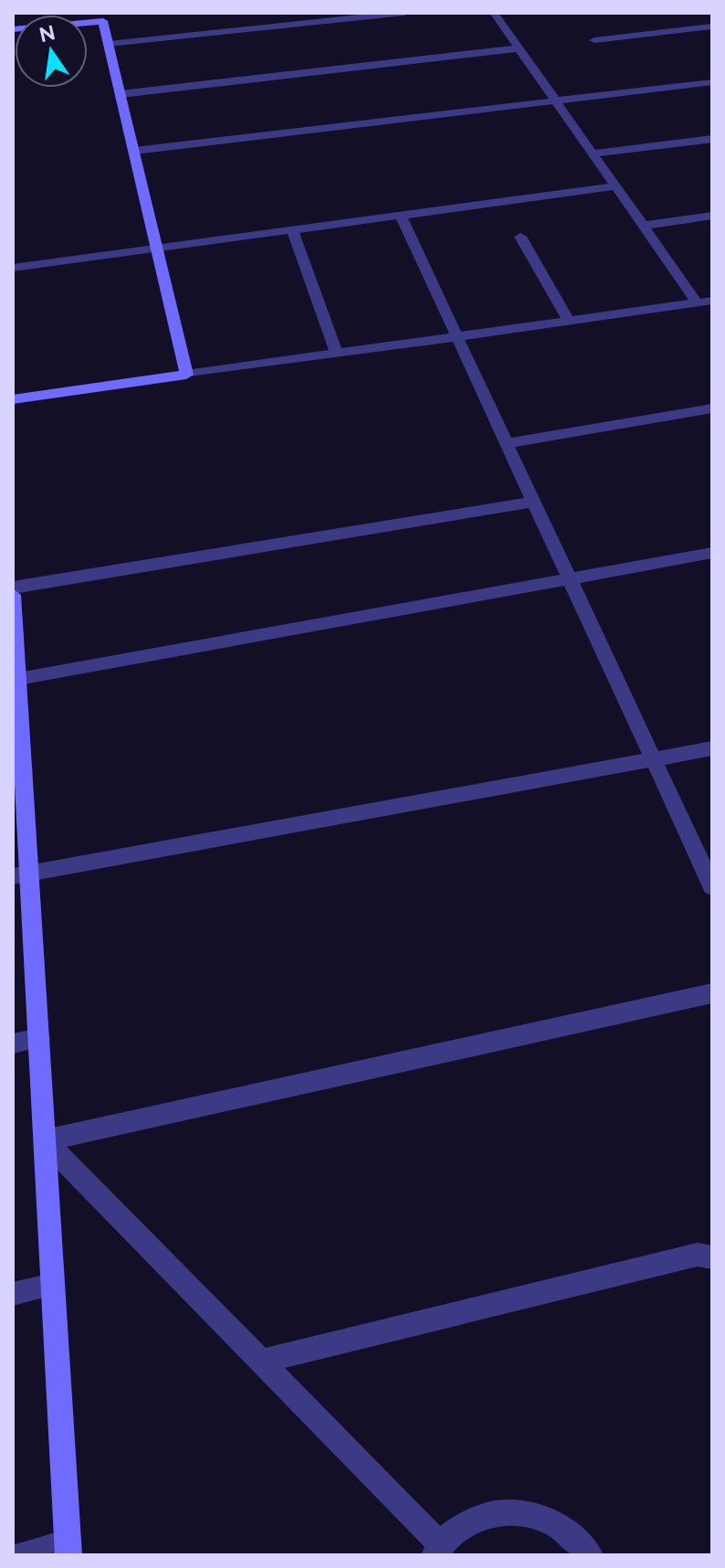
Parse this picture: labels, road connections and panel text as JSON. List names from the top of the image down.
{
  "north": "top"
}
